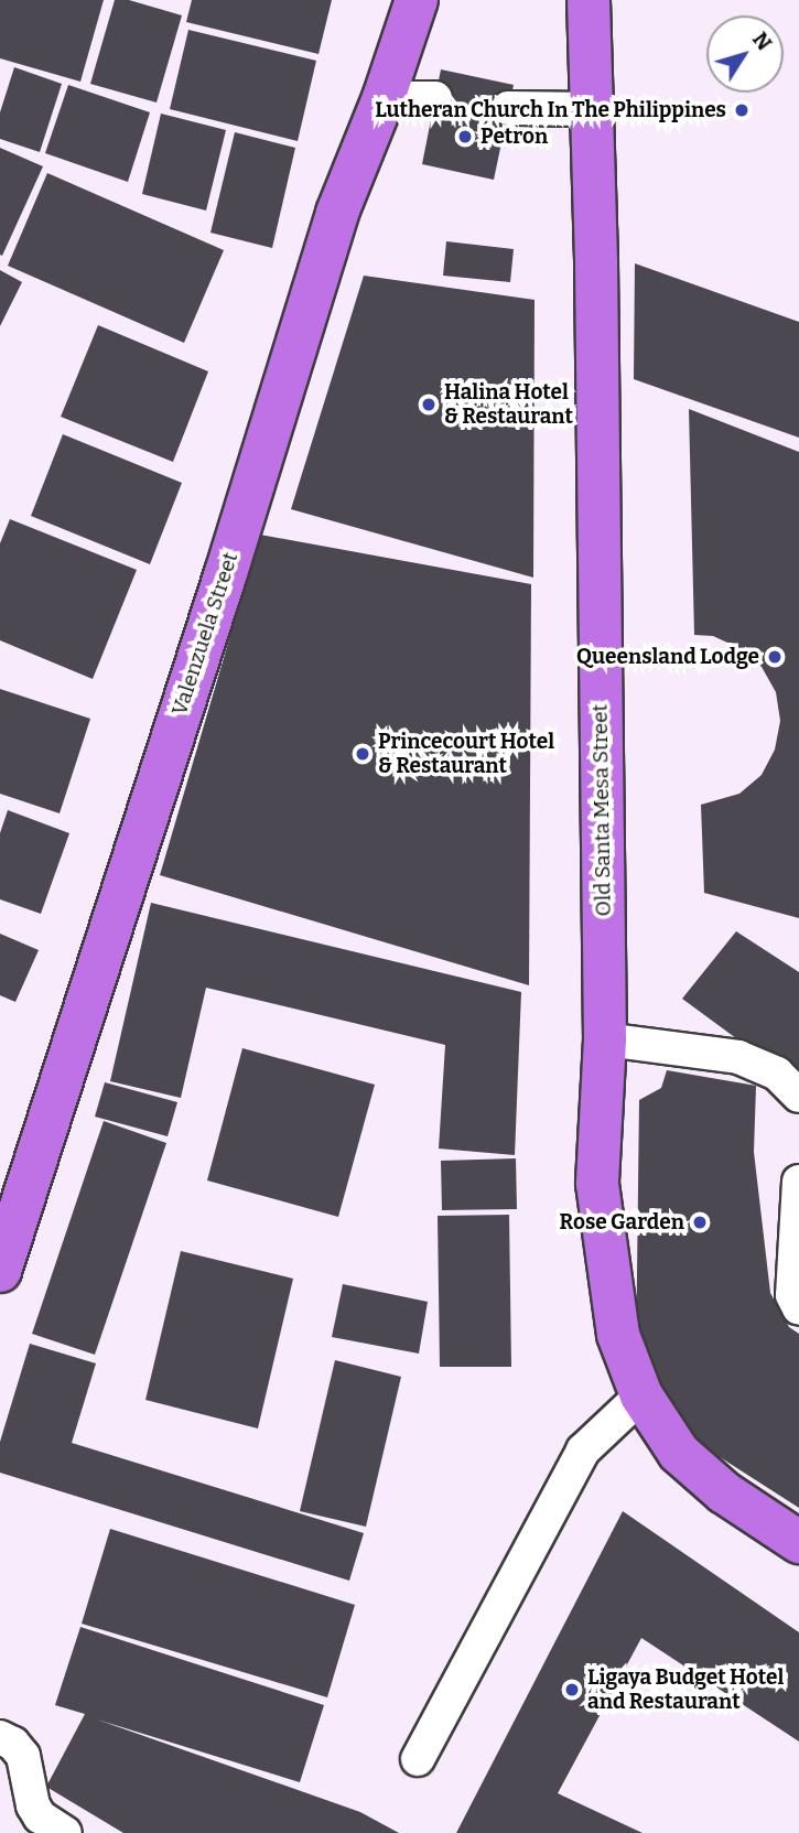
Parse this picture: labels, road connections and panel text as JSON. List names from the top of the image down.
{
  "streets": {
    "main road": ["Valenzuela Street", "Old Santa Mesa Street"]
  },
  "places": [
    "Lutheran Church In The Philippines",
    "Petron",
    "Halina Hotel & Restaurant",
    "Queensland Lodge",
    "Princecourt Hotel & Restaurant",
    "Rose Garden",
    "Ligaya Budget Hotel and Restaurant"
  ],
  "north": "top right"
}
